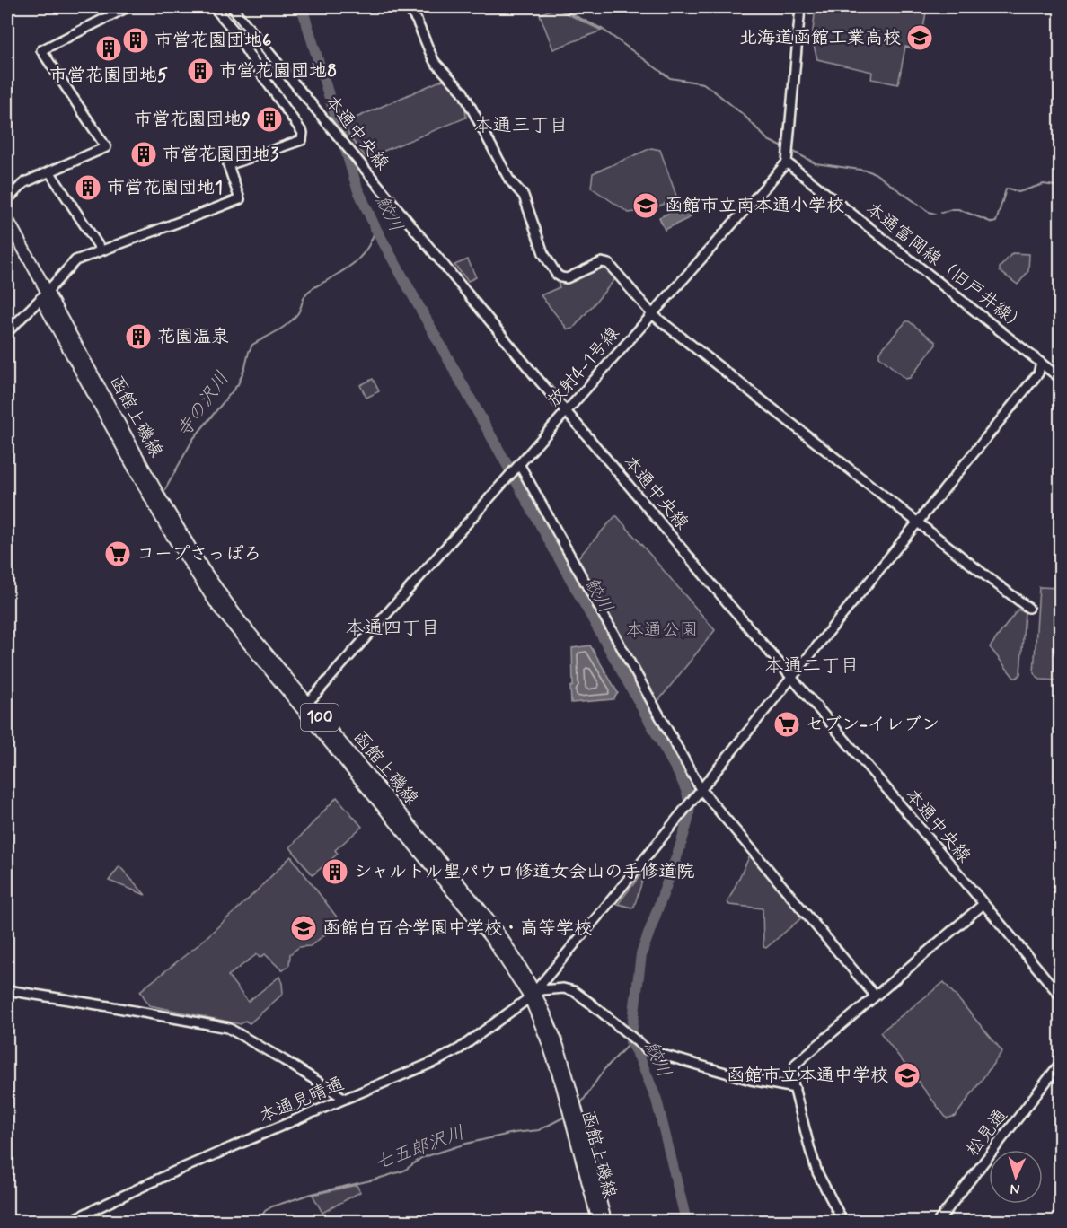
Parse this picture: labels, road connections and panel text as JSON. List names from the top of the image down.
{
  "streets": {
    "main road": ["函館上磯線", "100"],
    "street": [
      "本通中央線",
      "本通富岡線（旧戸井線）",
      "放射4-1号線",
      "本通見晴通",
      "松見通"
    ]
  },
  "crossings": [
    ["本通中央線", "放射4-1号線"],
    ["本通富岡線（旧戸井線）", "放射4-1号線"],
    ["放射4-1号線", "函館上磯線"],
    ["函館上磯線", "本通見晴通"]
  ],
  "districts": ["本通三丁目", "本通四丁目", "本通二丁目"],
  "water": ["鮫川", "寺の沢川", "七五郎沢川"],
  "parks": ["本通公園"],
  "places": {
    "school or university": [
      "北海道函館工業高校",
      "函館市立南本通小学校",
      "函館白百合学園中学校・高等学校",
      "函館市立本通中学校"
    ],
    "building": [
      "市営花園団地6",
      "市営花園団地5",
      "市営花園団地8",
      "市営花園団地9",
      "市営花園団地3",
      "市営花園団地1",
      "花園温泉",
      "シャルトル聖パウロ修道女会山の手修道院"
    ],
    "supermarket": ["コープさっぽろ", "セブン-イレブン"]
  },
  "north": "bottom"
}
